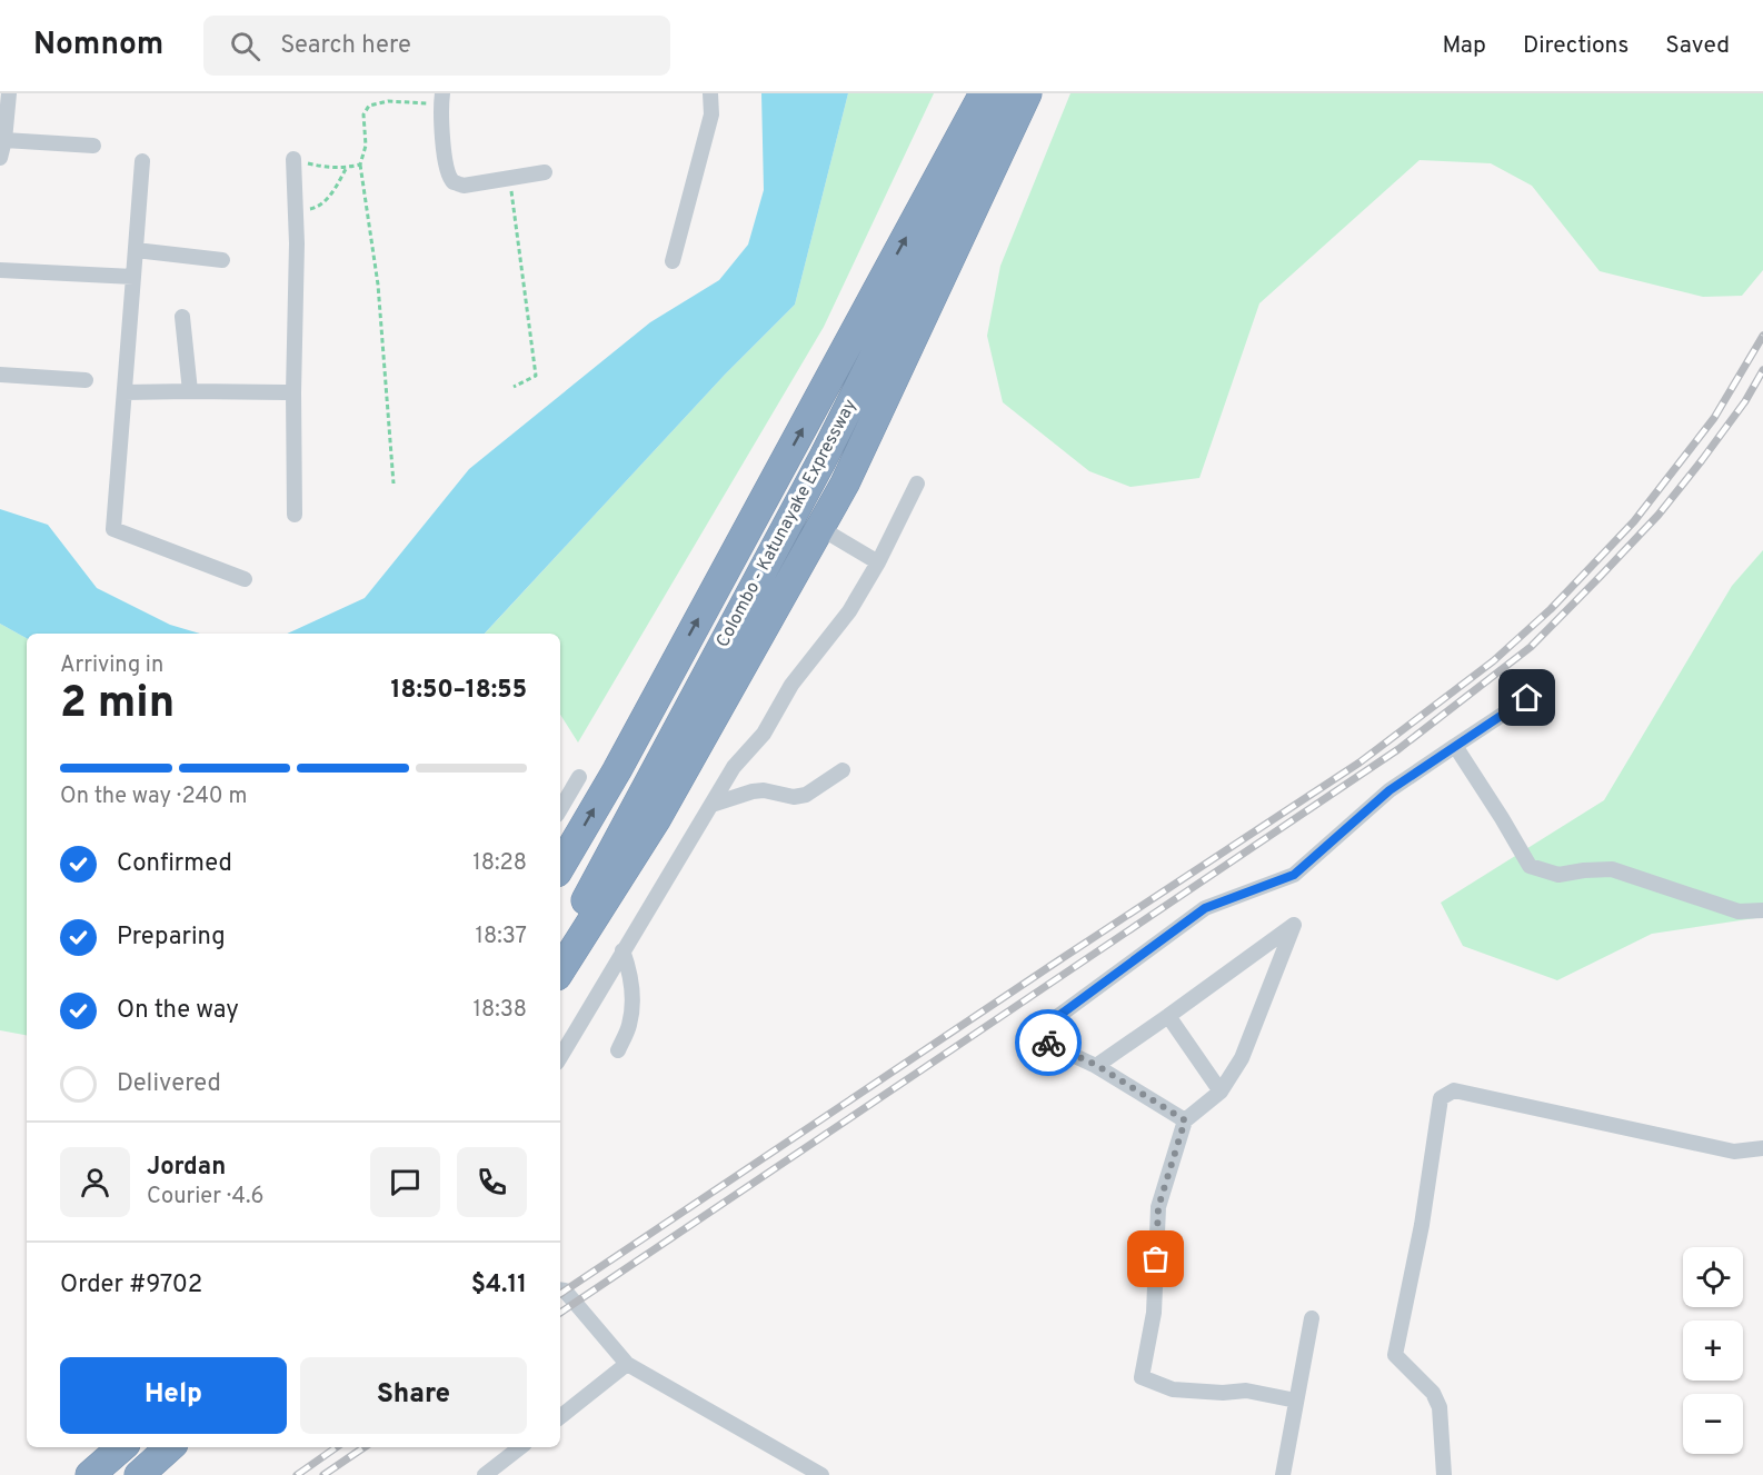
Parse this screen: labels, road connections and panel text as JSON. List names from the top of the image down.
{
  "streets": {
    "highway": ["Colombo - Katunayake Expressway"]
  },
  "page": {
    "header": "Nomnom",
    "search": "Search here",
    "nav": ["Map", "Directions", "Saved"],
    "heading": ["2 min", "Arriving in", "18:50–18:55"],
    "panel": [
      "Jordan",
      "Courier · 4.6",
      "Order #9702",
      "$4.11"
    ],
    "bar": "On the way · 240 m",
    "list": [
      ["Confirmed", "18:28"],
      ["Preparing", "18:37"],
      ["On the way", "18:38"],
      "Delivered"
    ],
    "map_buttons": ["+", "−"],
    "buttons": ["Help", "Share"]
  }
}
